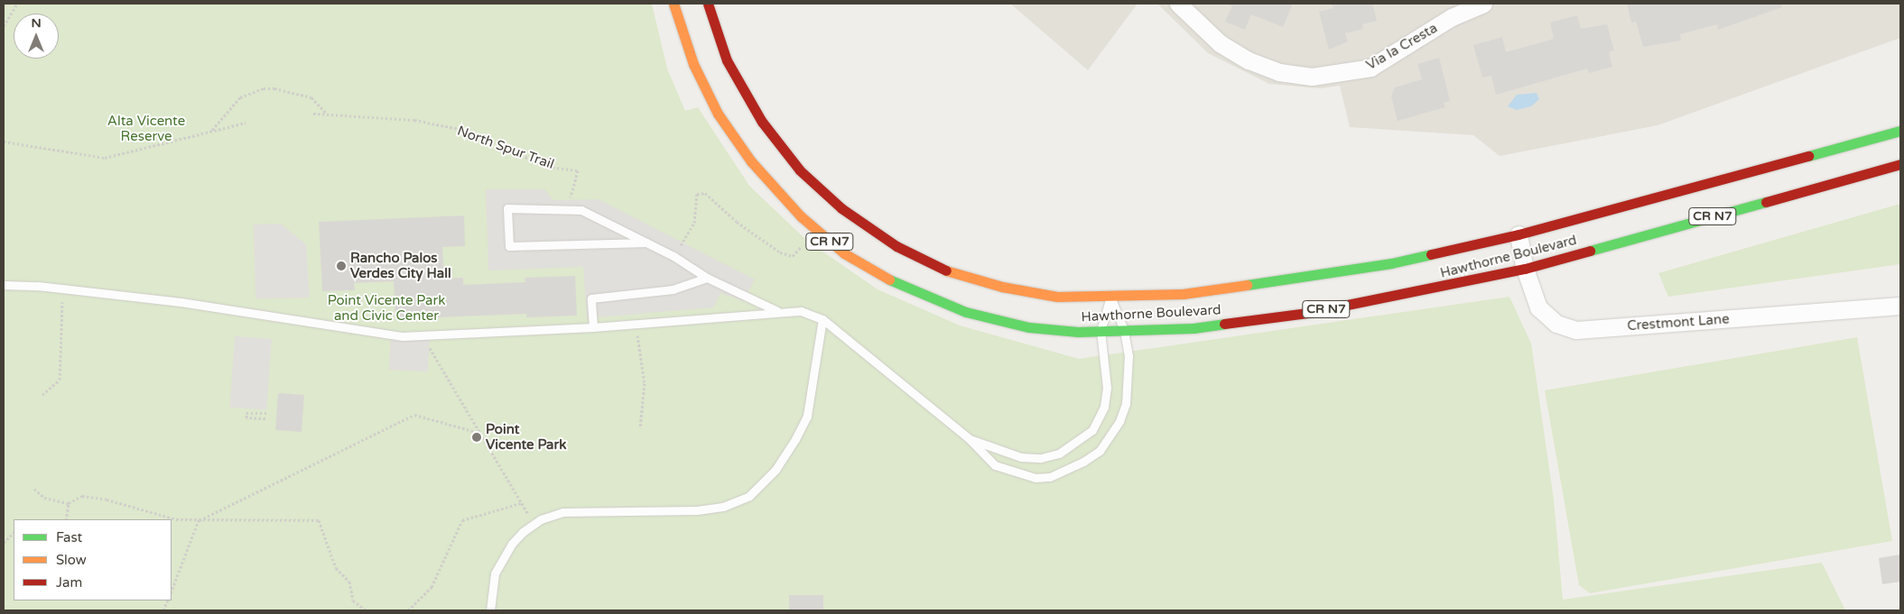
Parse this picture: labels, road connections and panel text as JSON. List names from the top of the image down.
{
  "streets": {
    "main road": ["CR N7", "Hawthorne Boulevard"],
    "street": ["Via la Cresta", "Crestmont Lane"],
    "path": ["North Spur Trail"]
  },
  "crossings": [
    ["Hawthorne Boulevard", "Crestmont Lane"]
  ],
  "parks": ["Alta Vicente Reserve", "Point Vicente Park and Civic Center"],
  "places": ["Rancho Palos Verdes City Hall", "Point Vicente Park"],
  "legend": ["Fast", "Slow", "Jam"],
  "north": "top"
}
